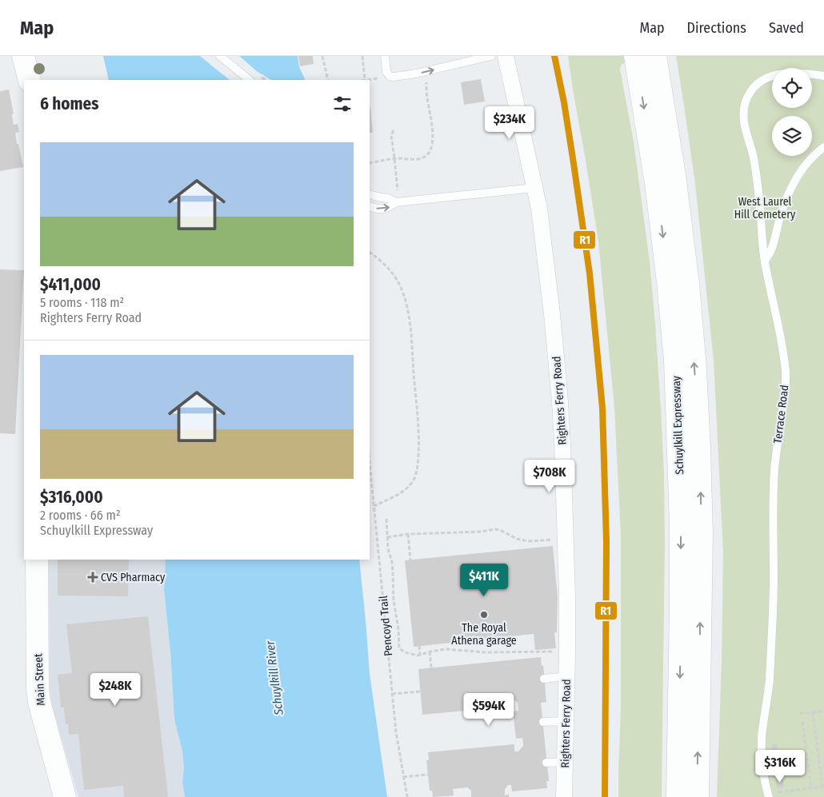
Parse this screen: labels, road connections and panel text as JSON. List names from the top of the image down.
{
  "streets": {
    "main road": ["Schuylkill Expressway", "Main Street"],
    "street": ["Righters Ferry Road"],
    "lane": ["Terrace Road"],
    "path": ["Pencoyd Trail"]
  },
  "water": ["Schuylkill River"],
  "parks": ["West Laurel Hill Cemetery"],
  "places": {
    "health": ["CVS Pharmacy"],
    "other": ["The Royal Athena garage"]
  },
  "lines": ["transit line R1"],
  "page": {
    "header": "Map",
    "nav": ["Map", "Directions", "Saved"],
    "heading": "6 homes",
    "price": [
      "$234K",
      "$708K",
      "$411K",
      "$248K",
      "$594K",
      "$316K"
    ],
    "list": [
      {
        "name": "$411,000",
        "note": "5 rooms · 118 m² · Righters Ferry Road"
      },
      {
        "name": "$316,000",
        "note": "2 rooms · 66 m² · Schuylkill Expressway"
      }
    ]
  }
}
